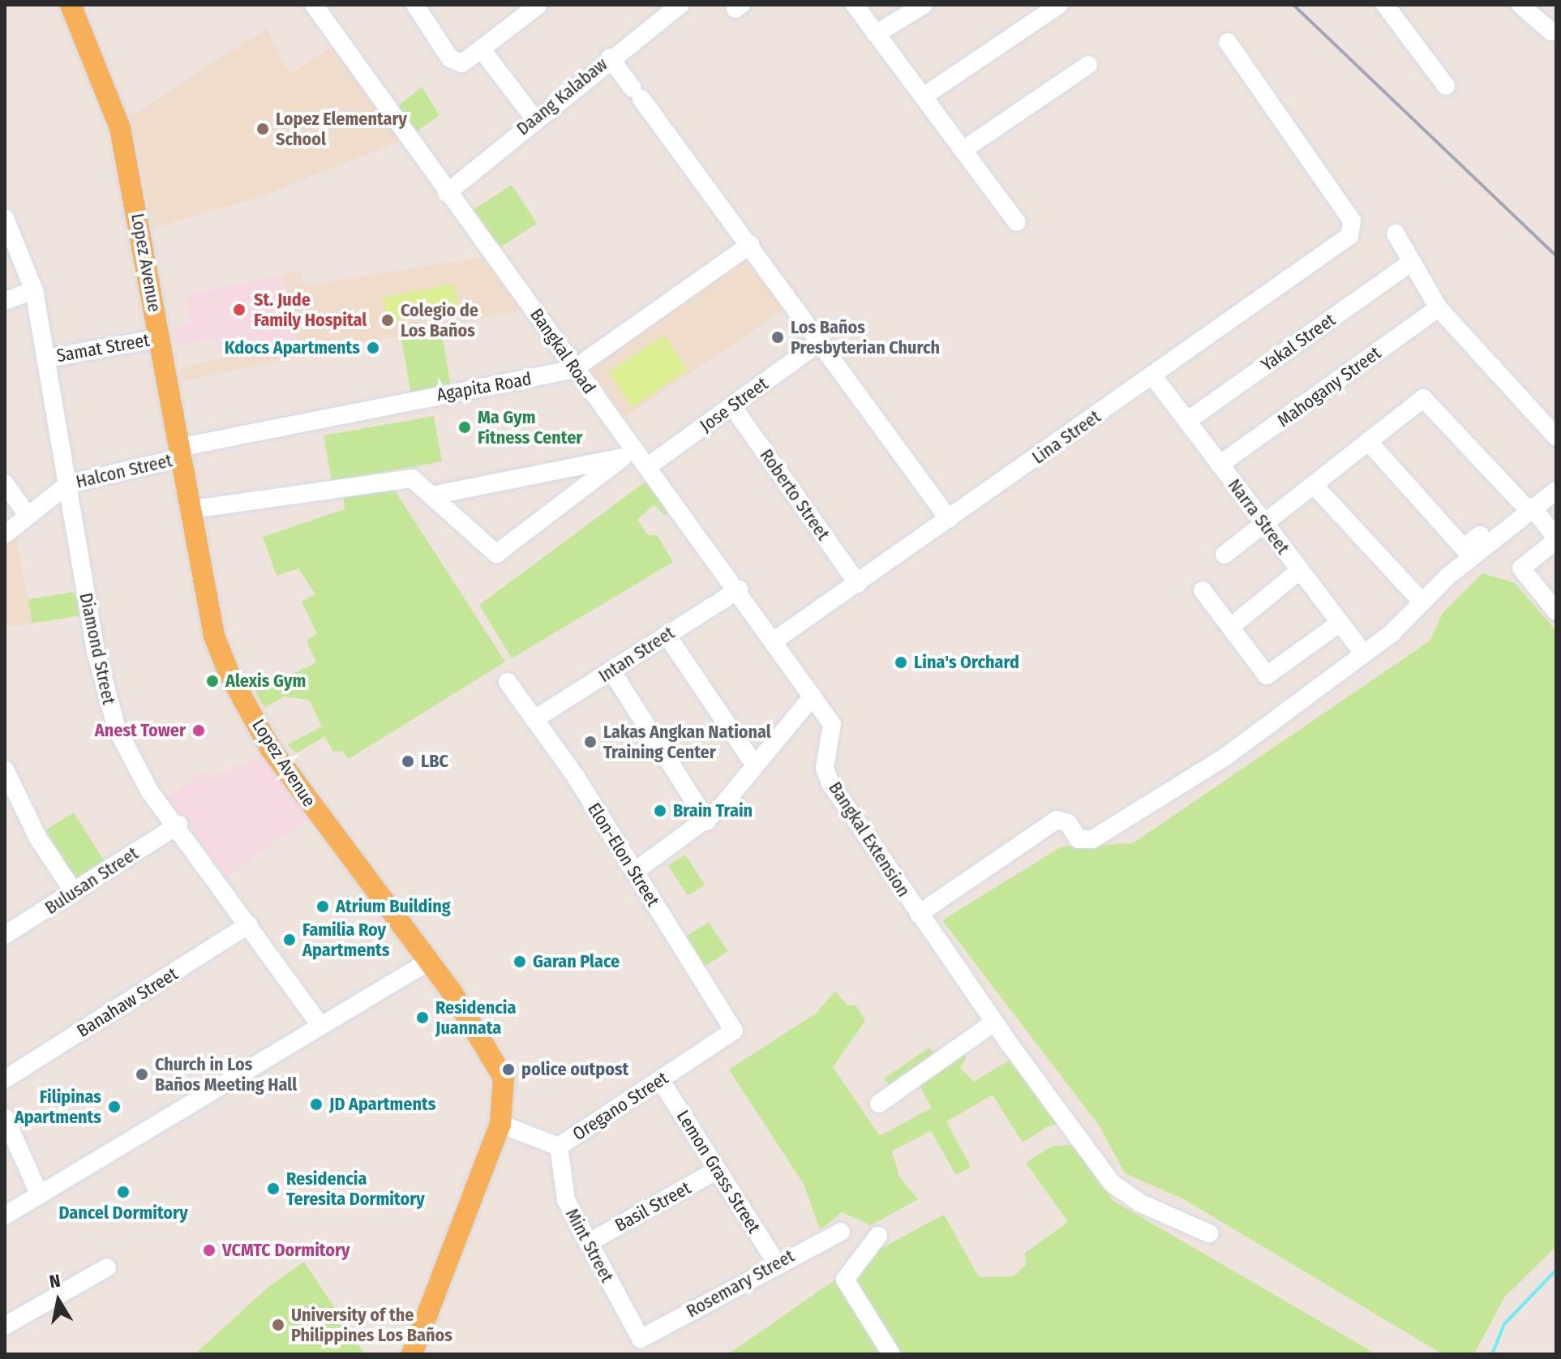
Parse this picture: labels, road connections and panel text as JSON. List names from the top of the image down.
{
  "streets": {
    "main road": ["Lopez Avenue"],
    "street": [
      "Daang Kalabaw",
      "Yakal Street",
      "Samat Street",
      "Bangkal Road",
      "Agapita Road",
      "Mahogany Street",
      "Jose Street",
      "Lina Street",
      "Halcon Street",
      "Roberto Street",
      "Narra Street",
      "Diamond Street",
      "Intan Street",
      "Bangkal Extension",
      "Elon-Elon Street",
      "Bulusan Street",
      "Banahaw Street",
      "Oregano Street",
      "Lemon Grass Street",
      "Basil Street",
      "Mint Street",
      "Rosemary Street"
    ]
  },
  "crossings": [
    ["Daang Kalabaw", "Bangkal Road"],
    ["Lopez Avenue", "Samat Street"],
    ["Lopez Avenue", "Agapita Road"],
    ["Lopez Avenue", "Halcon Street"],
    ["Lopez Avenue", "Oregano Street"],
    ["Yakal Street", "Narra Street"],
    ["Samat Street", "Diamond Street"],
    ["Bangkal Road", "Agapita Road"],
    ["Bangkal Road", "Jose Street"],
    ["Bangkal Road", "Lina Street"],
    ["Bangkal Road", "Intan Street"],
    ["Bangkal Road", "Bangkal Extension"],
    ["Agapita Road", "Halcon Street"],
    ["Mahogany Street", "Narra Street"],
    ["Jose Street", "Roberto Street"],
    ["Lina Street", "Roberto Street"],
    ["Lina Street", "Narra Street"],
    ["Halcon Street", "Diamond Street"],
    ["Diamond Street", "Bulusan Street"],
    ["Diamond Street", "Banahaw Street"],
    ["Intan Street", "Elon-Elon Street"],
    ["Elon-Elon Street", "Oregano Street"],
    ["Oregano Street", "Lemon Grass Street"],
    ["Oregano Street", "Mint Street"],
    ["Lemon Grass Street", "Basil Street"],
    ["Lemon Grass Street", "Rosemary Street"],
    ["Basil Street", "Mint Street"],
    ["Mint Street", "Rosemary Street"]
  ],
  "places": [
    "Lopez Elementary School",
    "St. Jude Family Hospital",
    "Colegio de Los Baños",
    "Los Baños Presbyterian Church",
    "Kdocs Apartments",
    "Ma Gym Fitness Center",
    "Lina's Orchard",
    "Alexis Gym",
    "Anest Tower",
    "Lakas Angkan National Training Center",
    "LBC",
    "Brain Train",
    "Atrium Building",
    "Familia Roy Apartments",
    "Garan Place",
    "Residencia Juannata",
    "police outpost",
    "Church in Los Baños Meeting Hall",
    "JD Apartments",
    "Filipinas Apartments",
    "Residencia Teresita Dormitory",
    "Dancel Dormitory",
    "VCMTC Dormitory",
    "University of the Philippines Los Baños"
  ],
  "north": "top"
}
